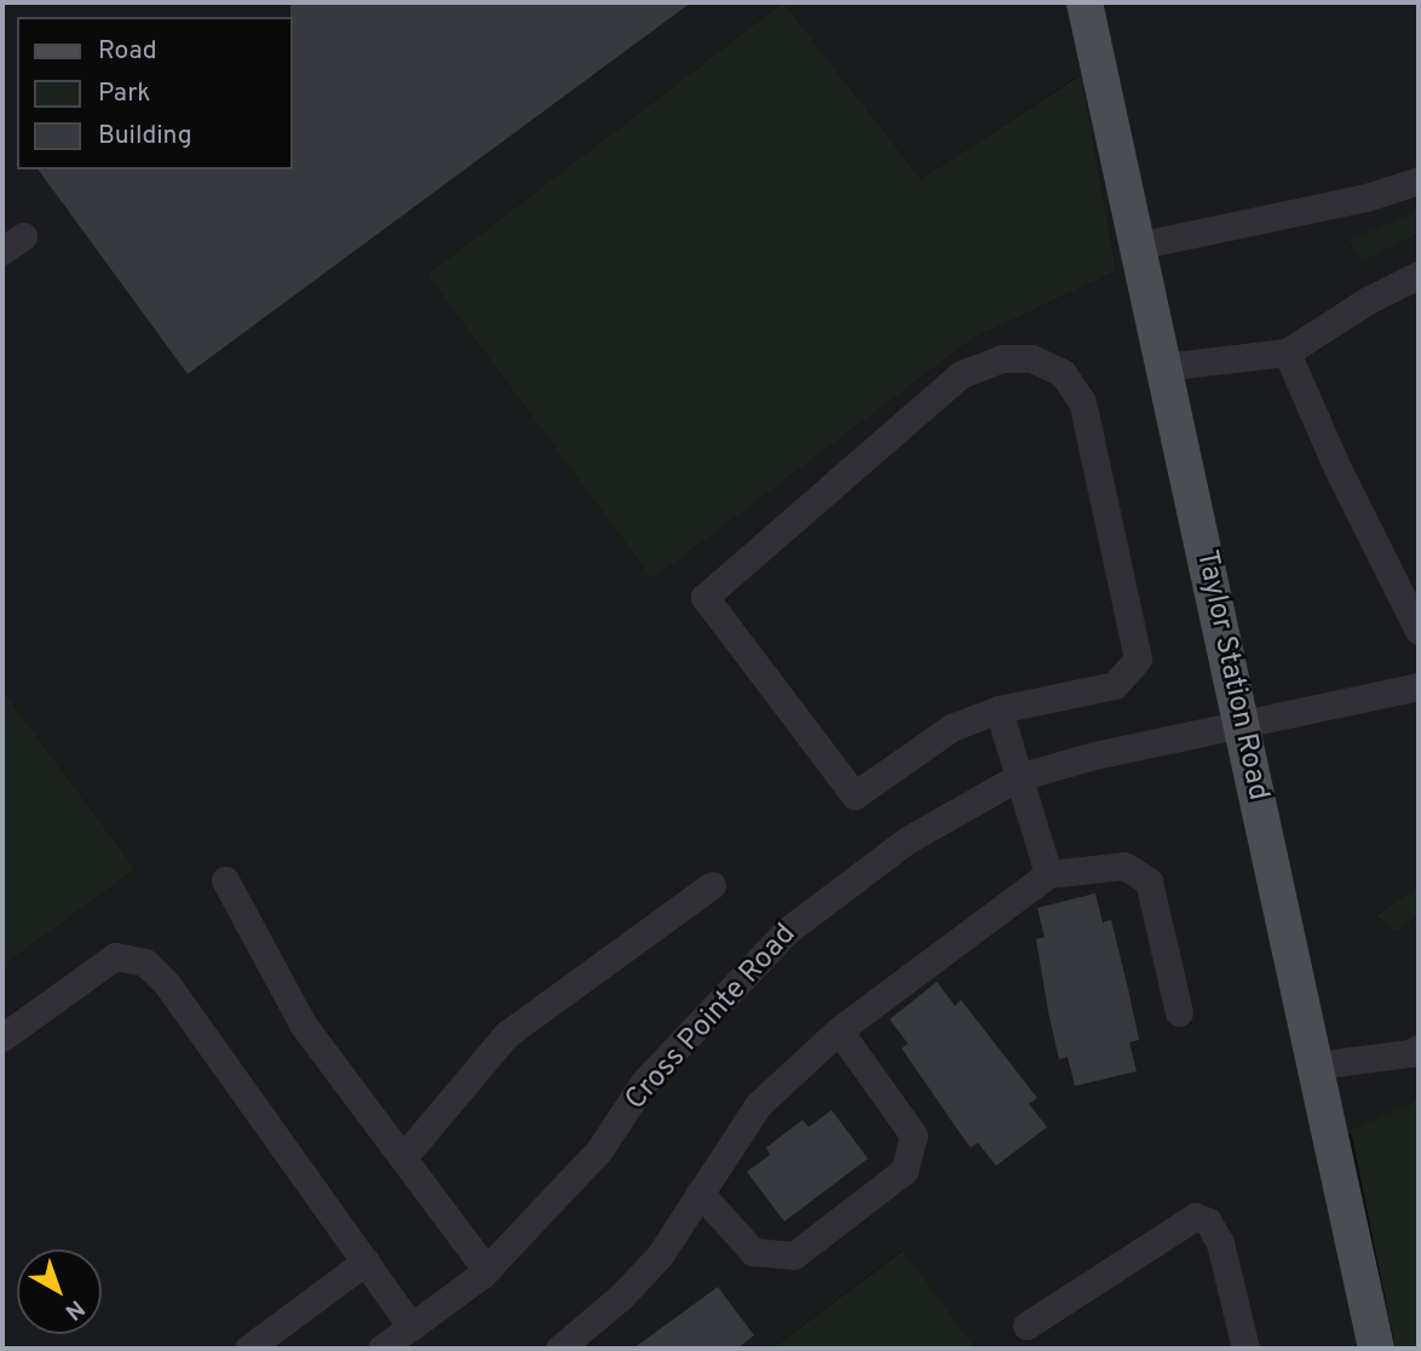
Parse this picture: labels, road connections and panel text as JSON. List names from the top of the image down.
{
  "streets": {
    "main road": ["Taylor Station Road"],
    "street": ["Cross Pointe Road"]
  },
  "crossings": [
    ["Taylor Station Road", "Cross Pointe Road"]
  ],
  "legend": ["Road", "Park", "Building"],
  "north": "bottom right"
}
